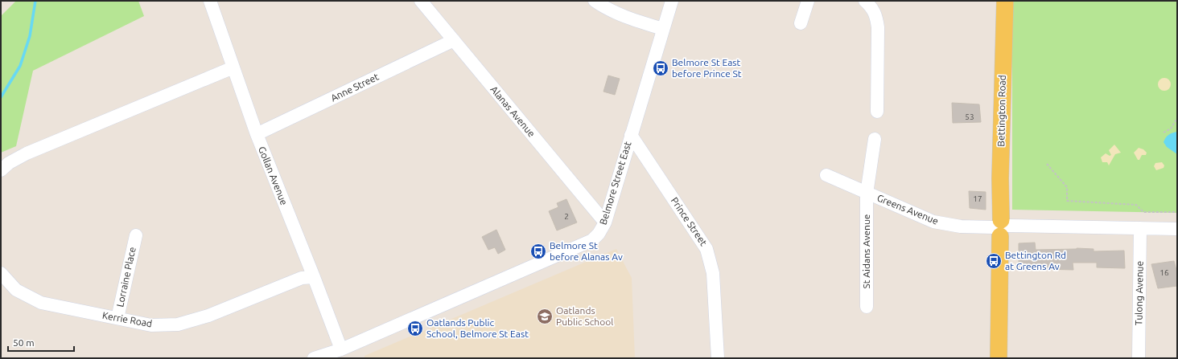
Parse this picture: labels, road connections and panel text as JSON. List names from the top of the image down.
{
  "streets": {
    "main road": ["Bettington Road"],
    "street": [
      "Anne Street",
      "Alanas Avenue",
      "Gollan Avenue",
      "Belmore Street East",
      "Greens Avenue",
      "Prince Street",
      "St Aidans Avenue",
      "Lorraine Place",
      "Tulong Avenue",
      "Kerrie Road"
    ]
  },
  "crossings": [
    ["Anne Street", "Alanas Avenue"],
    ["Anne Street", "Gollan Avenue"],
    ["Bettington Road", "Greens Avenue"],
    ["Alanas Avenue", "Belmore Street East"],
    ["Gollan Avenue", "Belmore Street East"],
    ["Gollan Avenue", "Kerrie Road"],
    ["Belmore Street East", "Prince Street"],
    ["Greens Avenue", "St Aidans Avenue"],
    ["Greens Avenue", "Tulong Avenue"],
    ["Lorraine Place", "Kerrie Road"]
  ],
  "places": {
    "bus stop": [
      "Belmore St East before Prince St",
      "Belmore St before Alanas Av",
      "Bettington Rd at Greens Av",
      "Oatlands Public School, Belmore St East"
    ],
    "school or university": ["Oatlands Public School"]
  },
  "house_numbers": [
    "53",
    "17",
    "2",
    "16"
  ],
  "scale_bar": "50 m"
}
